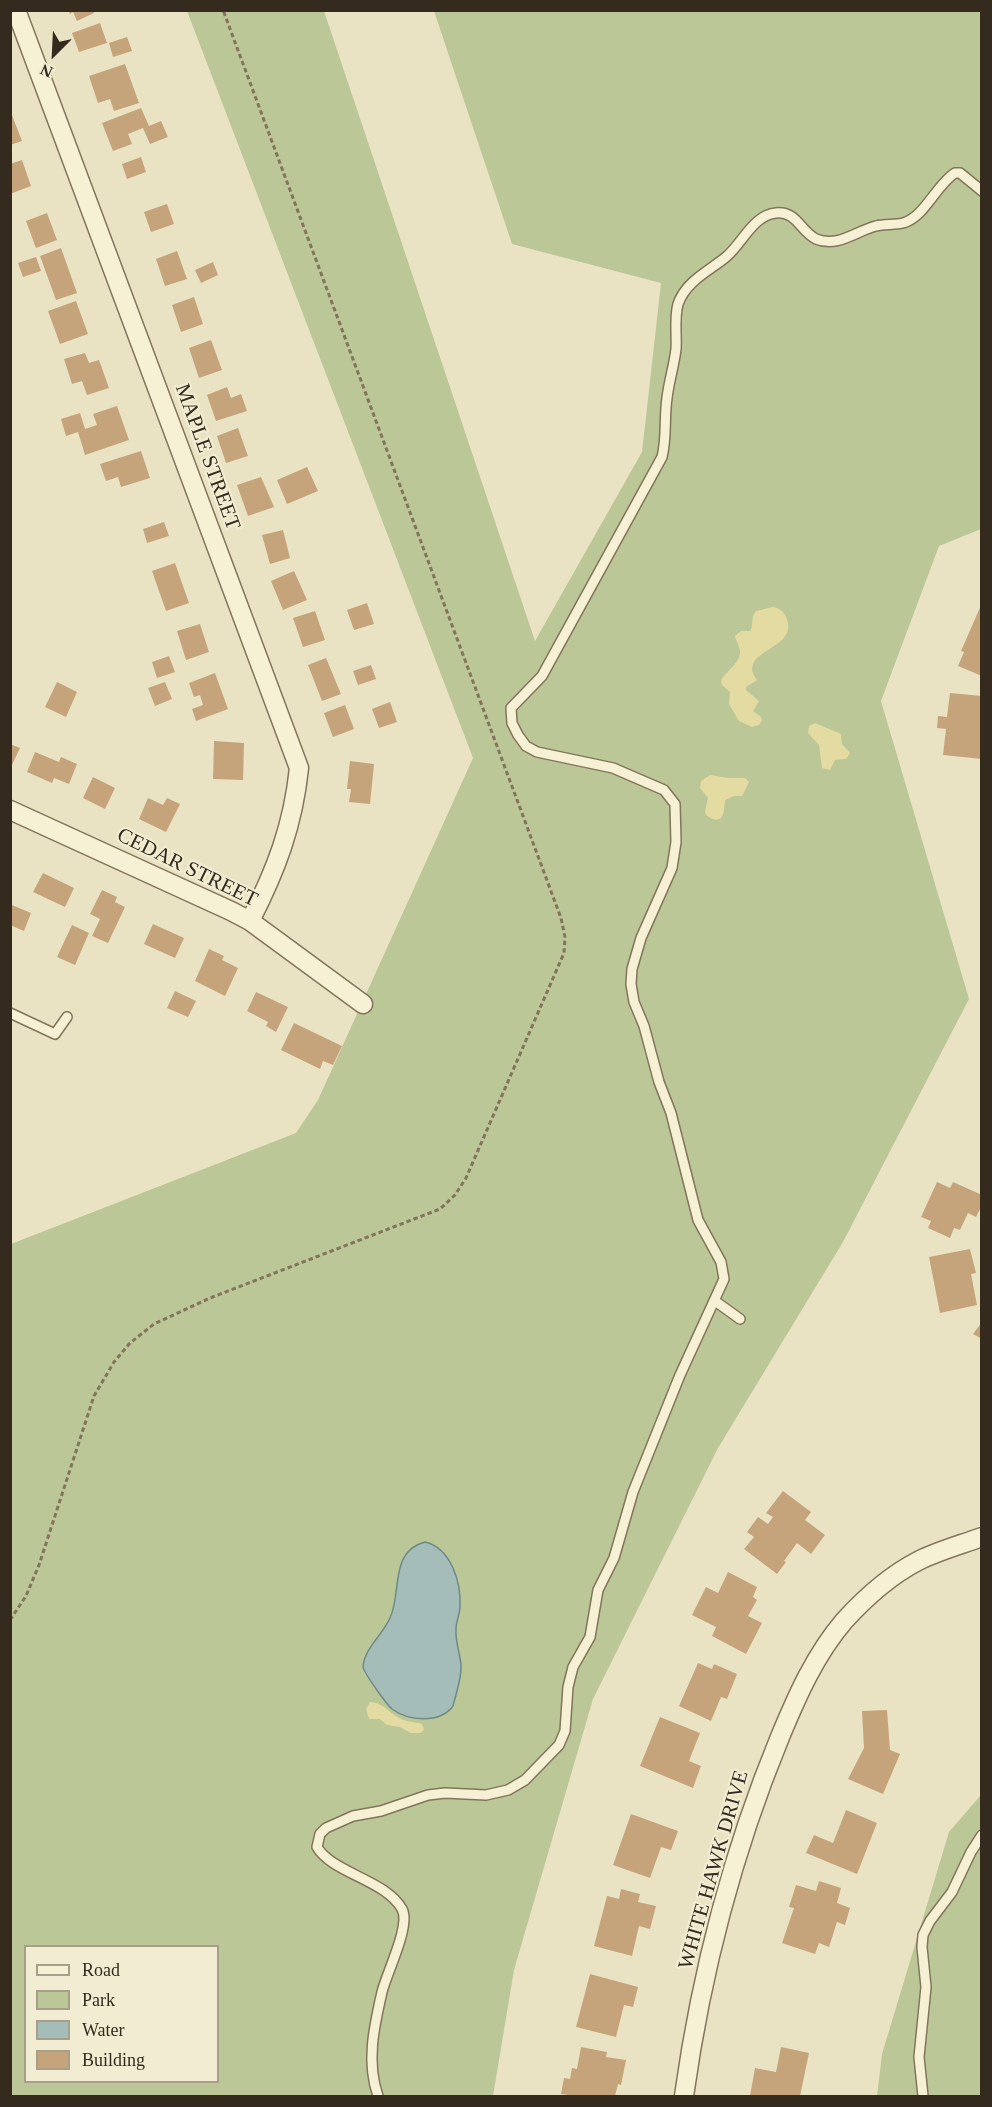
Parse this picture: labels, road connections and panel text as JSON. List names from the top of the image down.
{
  "streets": {
    "street": ["MAPLE STREET", "CEDAR STREET", "WHITE HAWK DRIVE"]
  },
  "crossings": [
    ["MAPLE STREET", "CEDAR STREET"]
  ],
  "legend": [
    "Road",
    "Park",
    "Water",
    "Building"
  ],
  "north": "bottom left"
}
